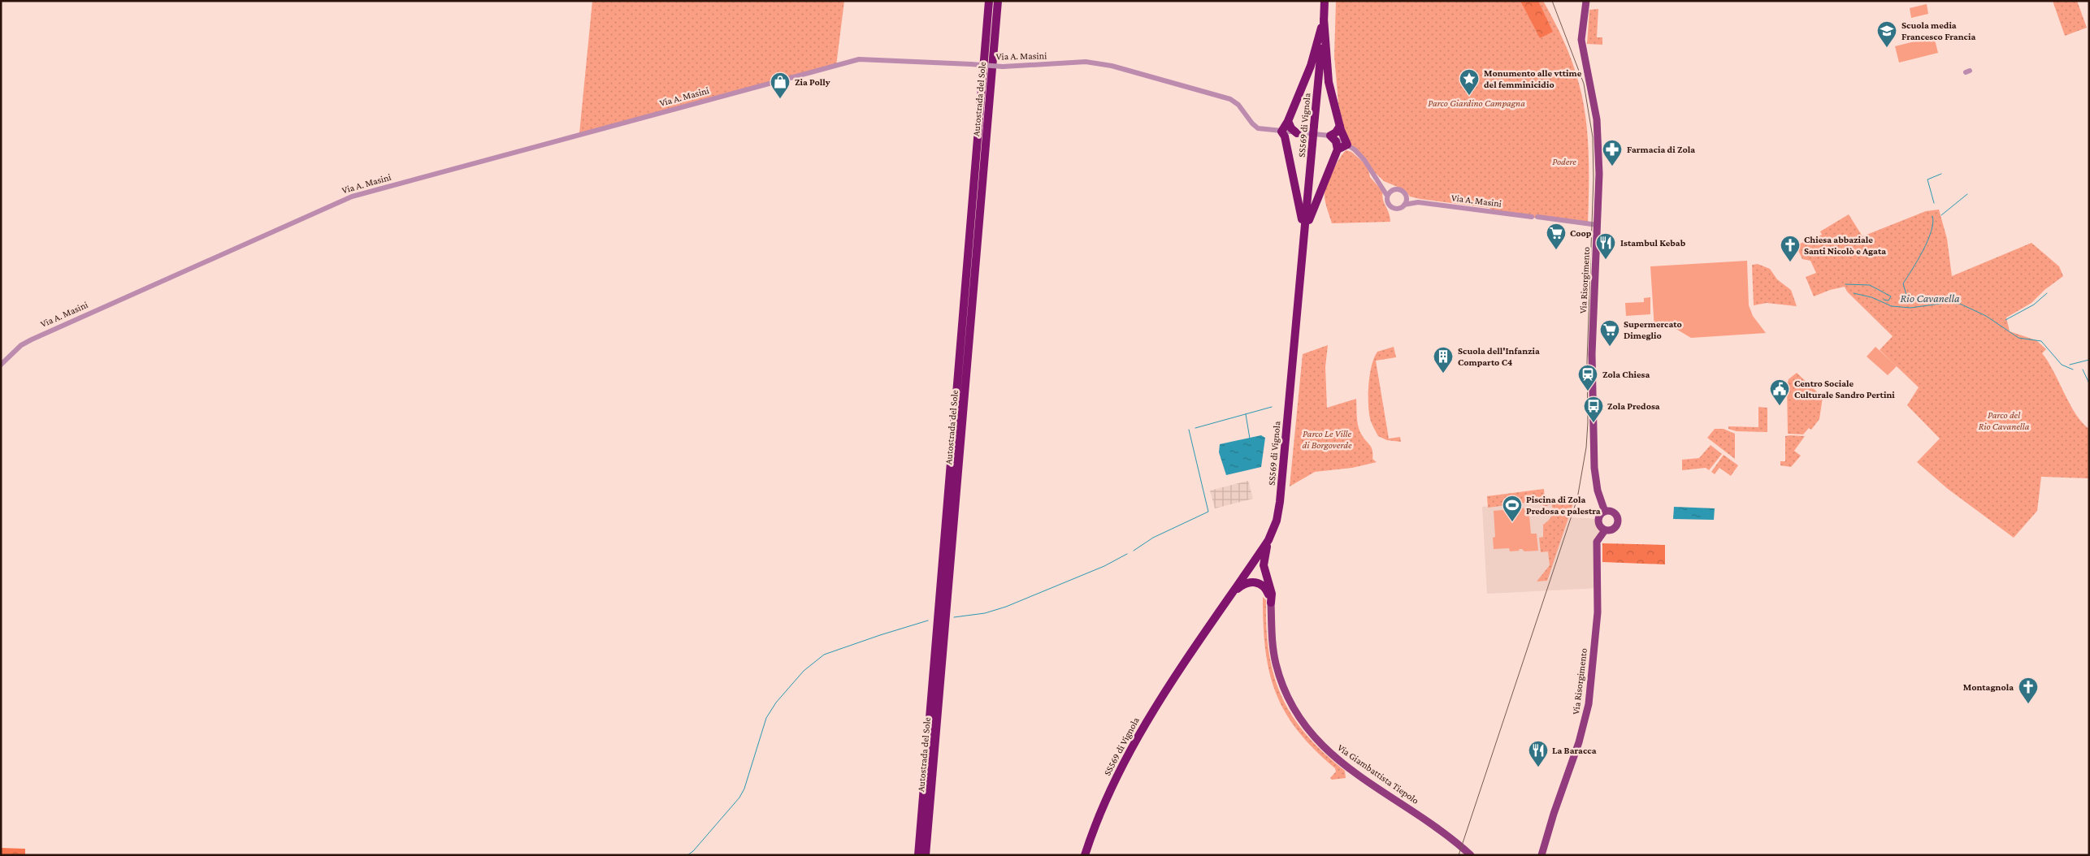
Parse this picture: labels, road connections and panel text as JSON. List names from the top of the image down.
{
  "streets": {
    "highway": ["Autostrada del Sole", "SS569 di Vignola"],
    "main road": ["Via Risorgimento", "Via Giambattista Tiepolo"],
    "street": ["Via A. Masini"]
  },
  "crossings": [
    ["Via A. Masini", "Via Risorgimento"]
  ],
  "water": ["Rio Cavanella"],
  "parks": [
    "Parco Giardino Campagna",
    "Podere",
    "Parco del Rio Cavanella",
    "Parco Le Ville di Borgoverde"
  ],
  "places": {
    "school or university": ["Scuola media Francesco Francia"],
    "place": ["Monumento alle vttime del femminicidio"],
    "shop": ["Zia Polly"],
    "pharmacy": ["Farmacia di Zola"],
    "supermarket": ["Coop", "Supermercato Dimeglio"],
    "restaurant": ["Istambul Kebab", "La Baracca"],
    "church": ["Chiesa abbaziale Santi Nicolò e Agata", "Montagnola"],
    "building": ["Scuola dell'Infanzia Comparto C4"],
    "station": ["Zola Chiesa"],
    "public building": ["Centro Sociale Culturale Sandro Pertini"],
    "bus stop": ["Zola Predosa"],
    "sports": ["Piscina di Zola Predosa e palestra"]
  }
}
